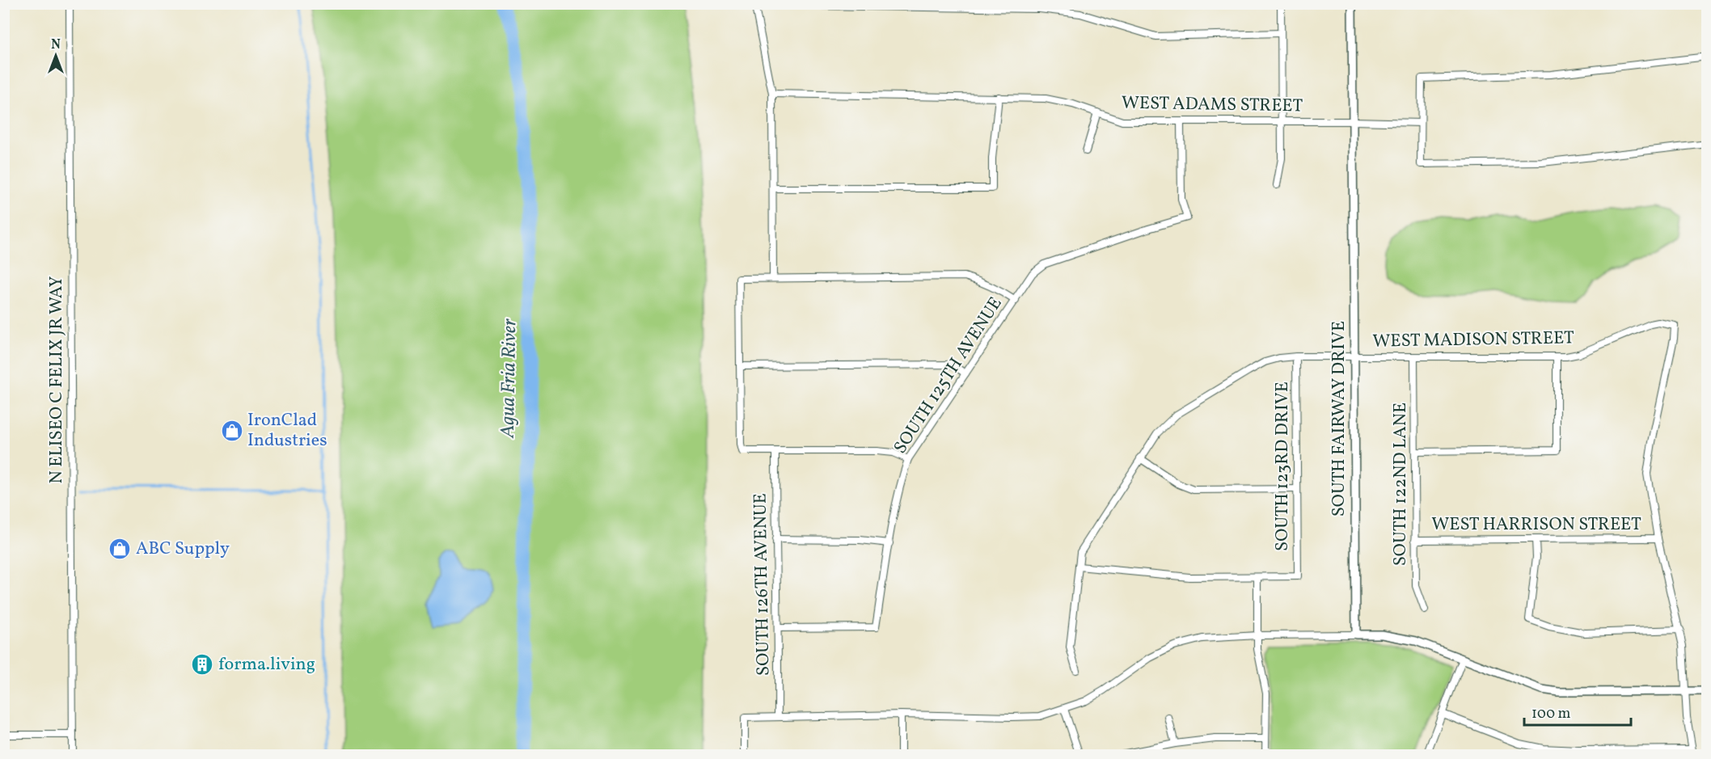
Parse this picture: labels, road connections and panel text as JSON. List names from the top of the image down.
{
  "streets": {
    "street": [
      "WEST ADAMS STREET",
      "WEST MADISON STREET",
      "SOUTH 125TH AVENUE",
      "N ELISEO C FELIX JR WAY",
      "SOUTH FAIRWAY DRIVE",
      "SOUTH 123RD DRIVE",
      "SOUTH 122ND LANE",
      "WEST HARRISON STREET",
      "SOUTH 126TH AVENUE"
    ]
  },
  "crossings": [
    ["WEST ADAMS STREET", "SOUTH 125TH AVENUE"],
    ["WEST ADAMS STREET", "SOUTH FAIRWAY DRIVE"],
    ["WEST MADISON STREET", "SOUTH FAIRWAY DRIVE"],
    ["WEST MADISON STREET", "SOUTH 123RD DRIVE"],
    ["WEST MADISON STREET", "SOUTH 122ND LANE"],
    ["WEST MADISON STREET", "WEST HARRISON STREET"],
    ["SOUTH 125TH AVENUE", "SOUTH 126TH AVENUE"],
    ["SOUTH 122ND LANE", "WEST HARRISON STREET"]
  ],
  "water": ["Agua Fria River"],
  "places": {
    "shop": ["IronClad Industries", "ABC Supply"],
    "building": ["forma.living"]
  },
  "scale_bar": "100 m",
  "north": "top"
}
